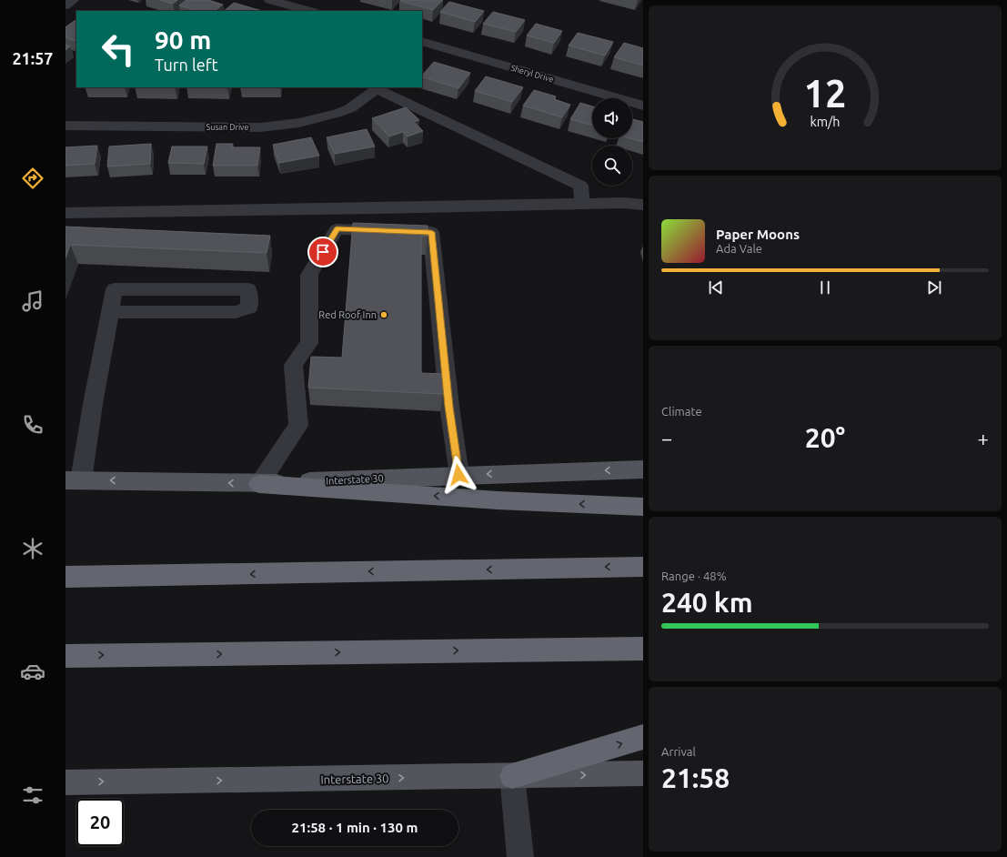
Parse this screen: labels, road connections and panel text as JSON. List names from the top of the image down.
{
  "streets": {
    "main road": ["Interstate 30"],
    "street": ["Sheryl Drive", "Susan Drive"]
  },
  "places": ["Red Roof Inn"],
  "page": {
    "tabs": "21:57",
    "turn": ["90 m", "Turn left"],
    "song": ["Paper Moons", "Ada Vale"],
    "tile": [
      "Climate",
      ["Range · 48%", "240 km"],
      ["Arrival", "21:58"]
    ],
    "heat": ["−", "20°", "+"],
    "limit": "20",
    "trip": "21:58 · 1 min · 130 m",
    "gauge": ["12", "km/h"]
  }
}
